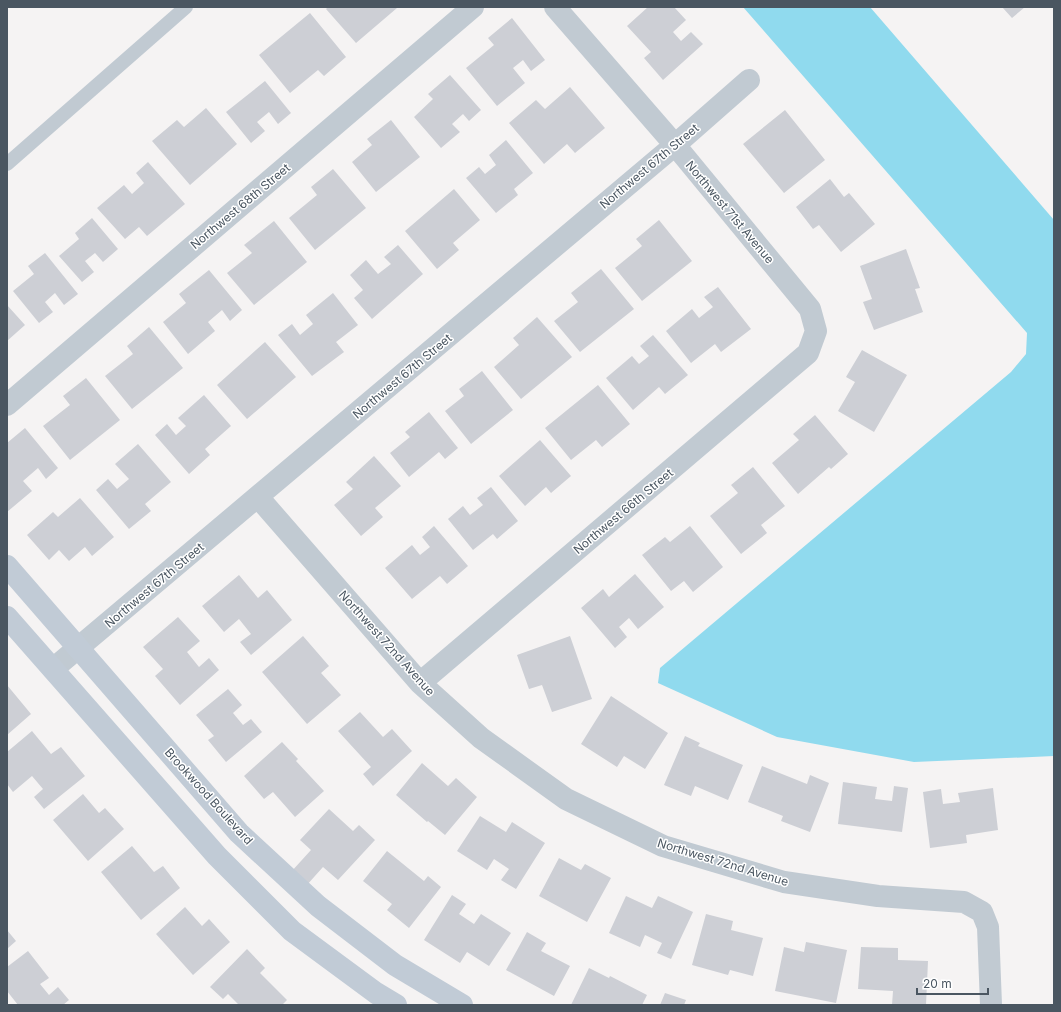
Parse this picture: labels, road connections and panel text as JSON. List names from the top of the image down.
{
  "streets": {
    "street": [
      "Northwest 67th Street",
      "Northwest 68th Street",
      "Northwest 71st Avenue",
      "Northwest 66th Street",
      "Northwest 72nd Avenue",
      "Brookwood Boulevard"
    ]
  },
  "crossings": [
    ["Northwest 67th Street", "Northwest 71st Avenue"],
    ["Northwest 67th Street", "Northwest 72nd Avenue"],
    ["Northwest 67th Street", "Brookwood Boulevard"],
    ["Northwest 71st Avenue", "Northwest 66th Street"],
    ["Northwest 66th Street", "Northwest 72nd Avenue"]
  ],
  "scale_bar": "20 m"
}
